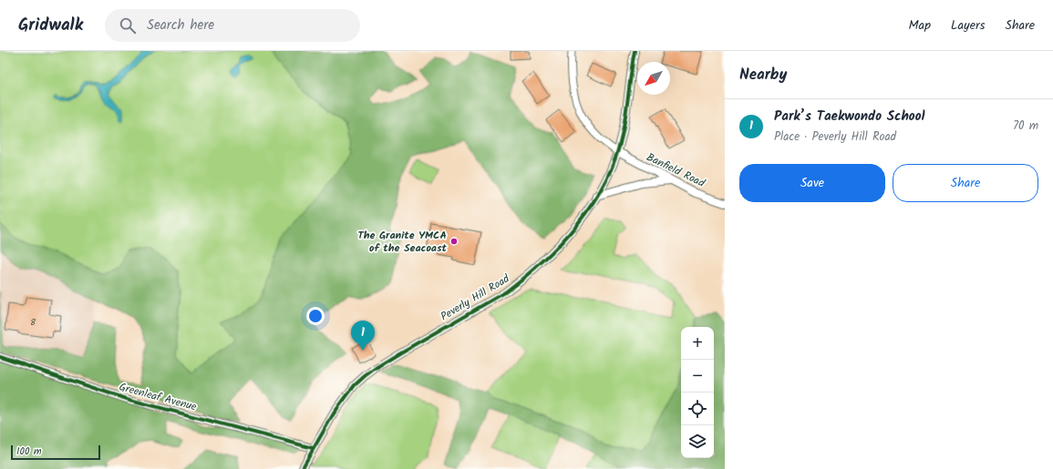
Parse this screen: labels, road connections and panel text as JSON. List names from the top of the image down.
{
  "streets": {
    "street": ["Banfield Road", "Peverly Hill Road", "Greenleaf Avenue"]
  },
  "crossings": [
    ["Banfield Road", "Peverly Hill Road"],
    ["Peverly Hill Road", "Greenleaf Avenue"]
  ],
  "places": ["The Granite YMCA of the Seacoast"],
  "house_numbers": ["8"],
  "scale_bar": "100 m",
  "north": "bottom left",
  "page": {
    "header": "Gridwalk",
    "search": "Search here",
    "nav": ["Map", "Layers", "Share"],
    "heading": "Nearby",
    "list": [
      {
        "mark": "1",
        "name": "Park’s Taekwondo School",
        "note": "Place · Peverly Hill Road",
        "value": "70 m"
      }
    ],
    "buttons": ["Save", "Share"],
    "pins": "1",
    "map_buttons": ["+", "−"],
    "scale": "100 m"
  }
}
